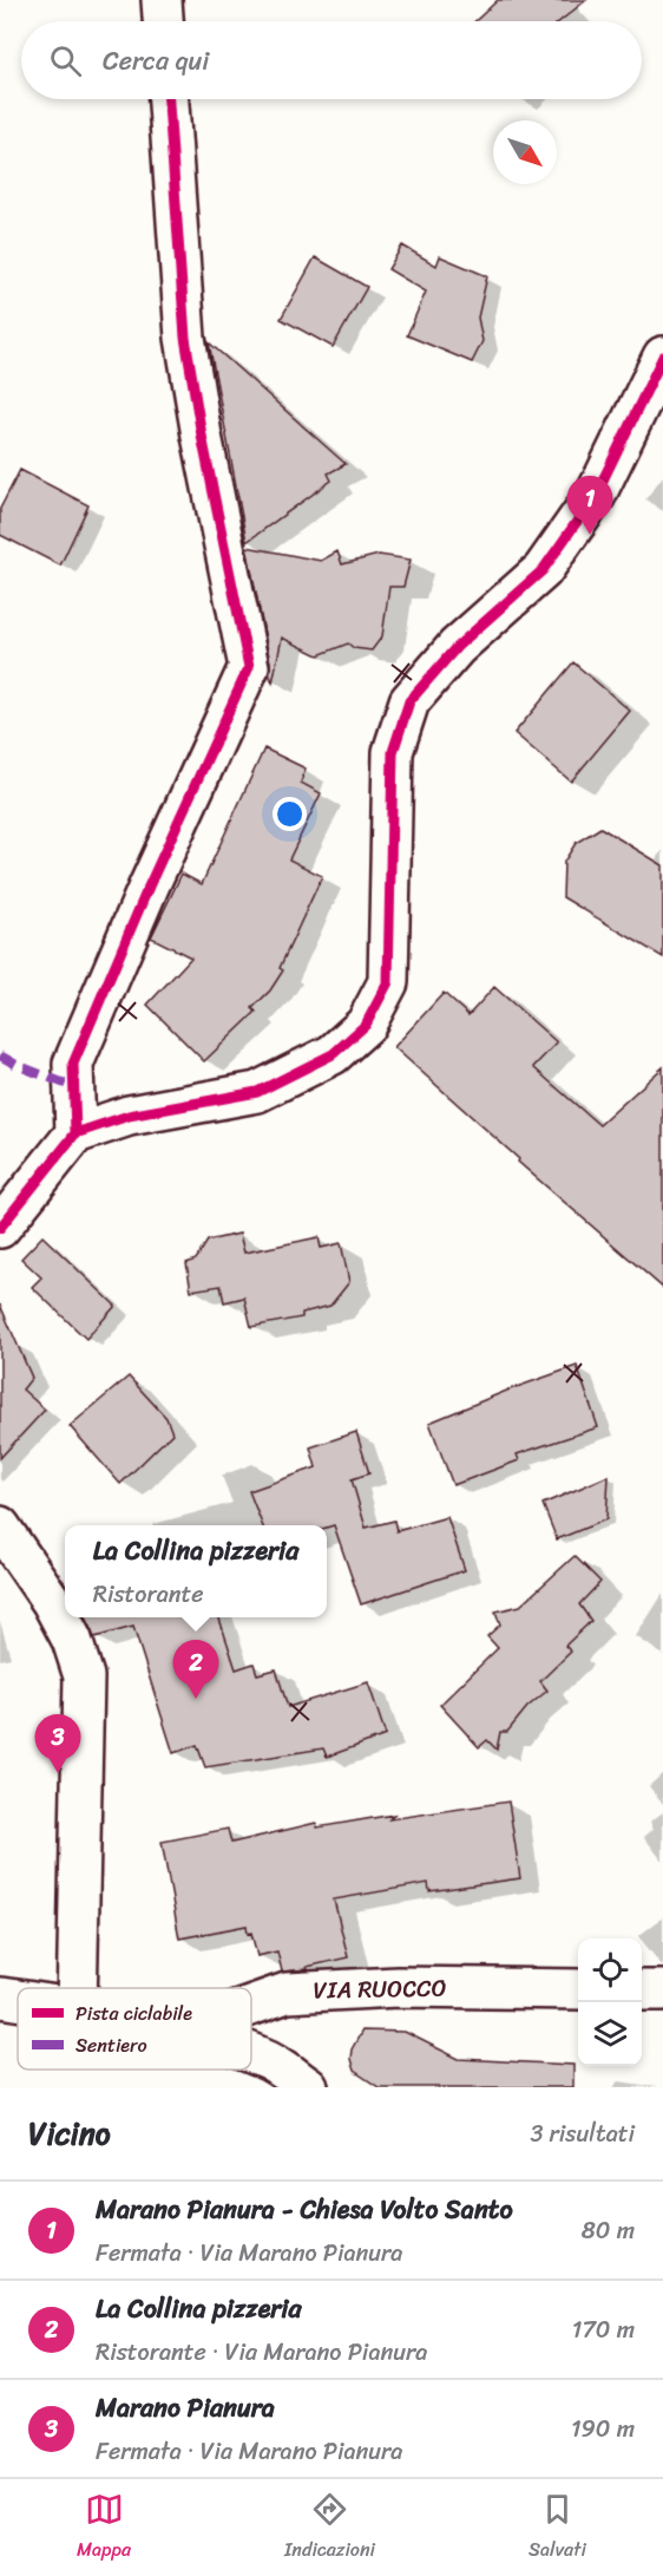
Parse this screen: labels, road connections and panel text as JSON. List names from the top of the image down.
{
  "streets": {
    "street": ["VIA RUOCCO"]
  },
  "legend": ["Pista ciclabile", "Sentiero"],
  "north": "bottom right",
  "page": {
    "search": "Cerca qui",
    "pins": ["1", "2", "3"],
    "popup": ["La Collina pizzeria", "Ristorante"],
    "heading": ["Vicino", "3 risultati"],
    "list": [
      {
        "mark": "1",
        "name": "Marano Pianura - Chiesa Volto Santo",
        "note": "Fermata · Via Marano Pianura",
        "value": "80 m"
      },
      {
        "mark": "2",
        "name": "La Collina pizzeria",
        "note": "Ristorante · Via Marano Pianura",
        "value": "170 m"
      },
      {
        "mark": "3",
        "name": "Marano Pianura",
        "note": "Fermata · Via Marano Pianura",
        "value": "190 m"
      }
    ],
    "nav": ["Mappa", "Indicazioni", "Salvati"]
  }
}
